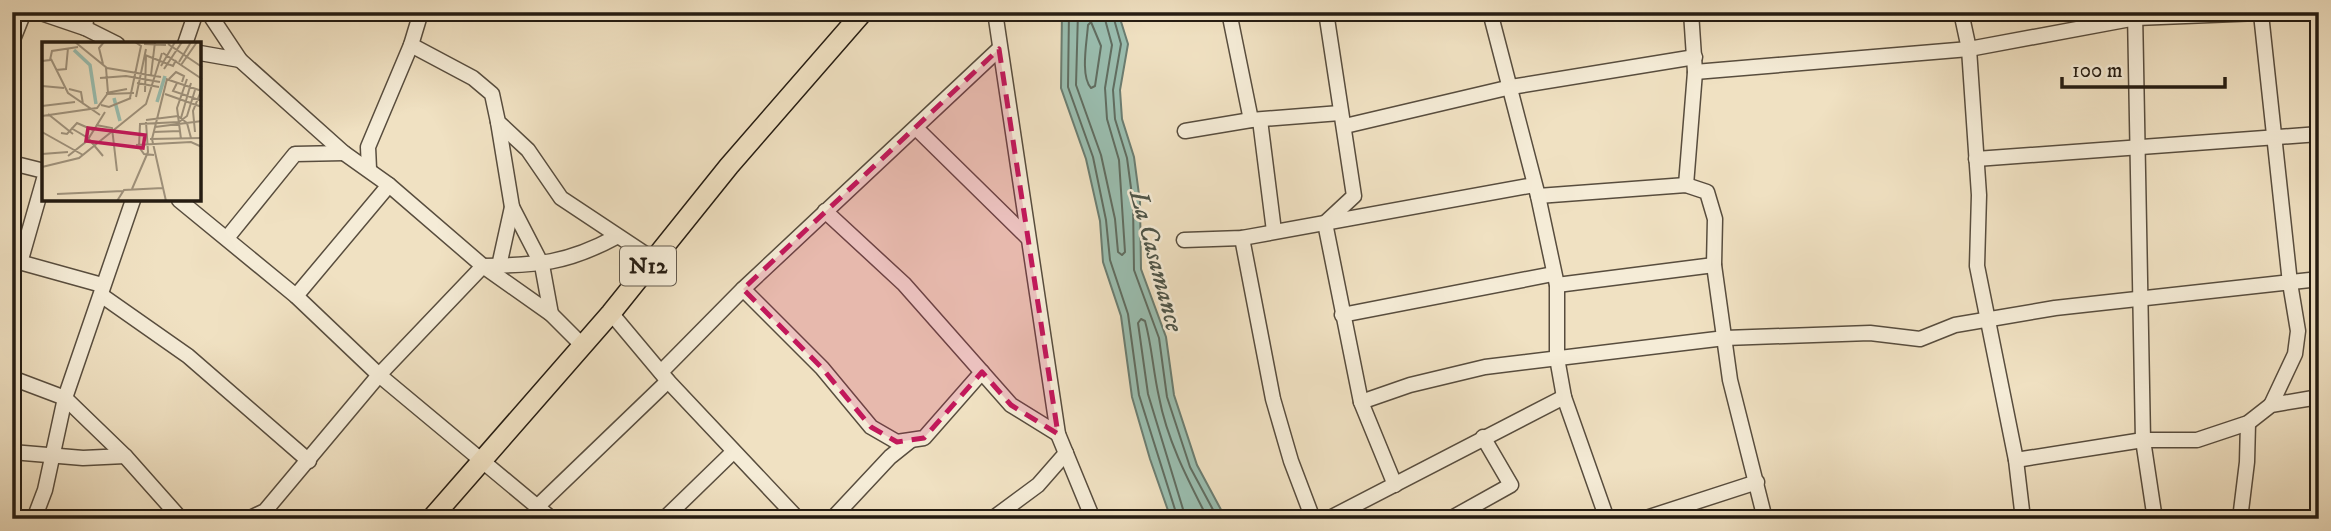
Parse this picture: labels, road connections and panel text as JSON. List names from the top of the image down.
{
  "streets": {
    "main road": ["N12"]
  },
  "water": ["La Casamance"],
  "scale_bar": "100 m"
}
